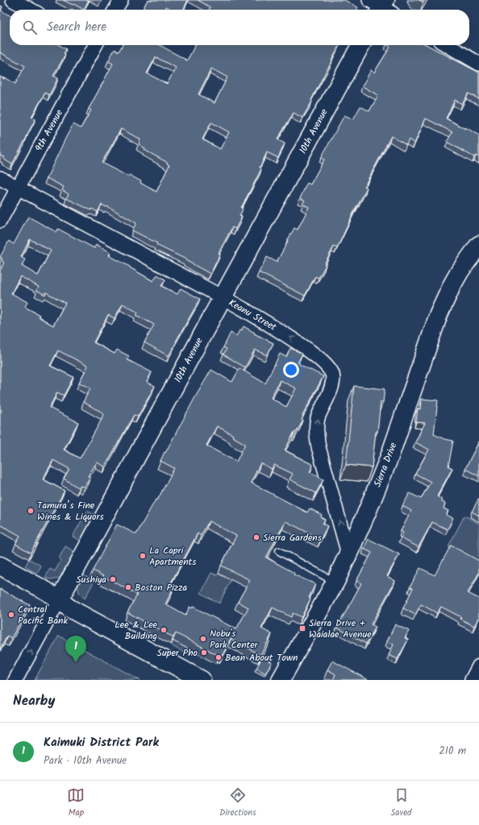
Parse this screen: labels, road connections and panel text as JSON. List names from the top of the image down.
{
  "streets": {
    "street": [
      "9th Avenue",
      "10th Avenue",
      "Keanu Street",
      "Sierra Drive"
    ]
  },
  "crossings": [
    ["9th Avenue", "Keanu Street"],
    ["10th Avenue", "Keanu Street"],
    ["Keanu Street", "Sierra Drive"]
  ],
  "one_way": ["Keanu Street"],
  "places": {
    "other": [
      "Tamura’s Fine Wines & Liquors",
      "Sierra Gardens",
      "La Capri Apartments",
      "Sushiya",
      "Boston Pizza",
      "Central Pacific Bank",
      "Lee & Lee Building",
      "Nobu's Park Center",
      "Super Pho",
      "Bean About Town"
    ],
    "transit": ["Sierra Drive + Waialae Avenue"]
  },
  "page": {
    "search": "Search here",
    "pins": "1",
    "heading": "Nearby",
    "list": [
      {
        "mark": "1",
        "name": "Kaimuki District Park",
        "note": "Park · 10th Avenue",
        "value": "210 m"
      }
    ],
    "nav": ["Map", "Directions", "Saved"]
  }
}
